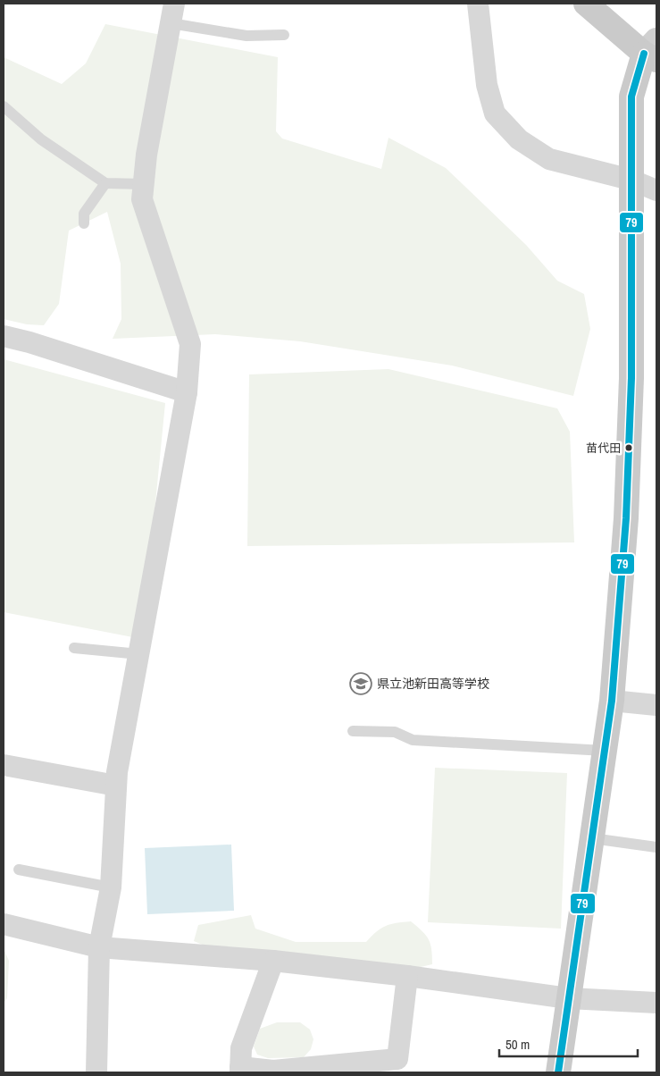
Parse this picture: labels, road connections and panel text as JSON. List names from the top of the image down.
{
  "places": {
    "other": ["苗代田"],
    "school or university": ["県立池新田高等学校"]
  },
  "lines": ["transit line 79"],
  "scale_bar": "50 m"
}
